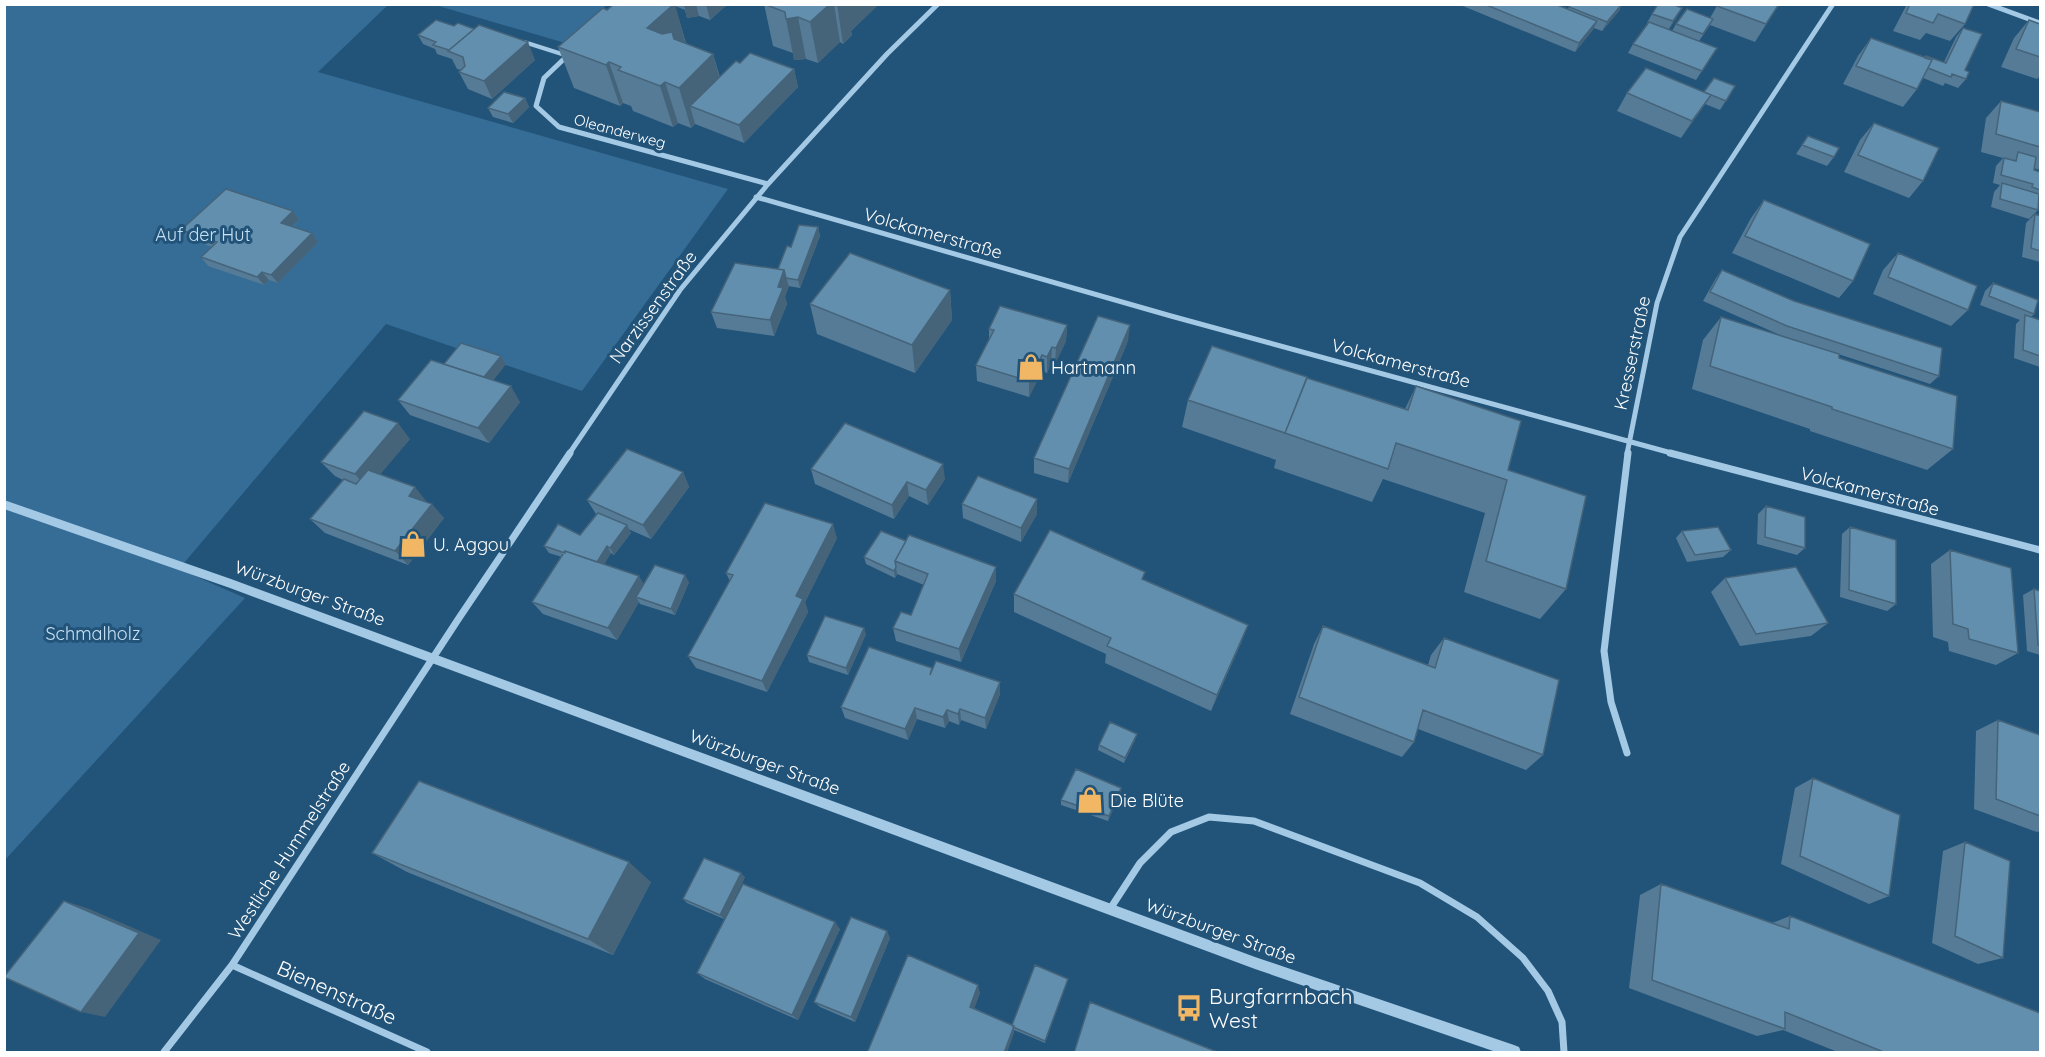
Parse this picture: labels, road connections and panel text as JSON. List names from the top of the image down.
{
  "streets": {
    "street": [
      "Oleanderweg",
      "Volckamerstraße",
      "Narzissenstraße",
      "Kresserstraße",
      "Würzburger Straße",
      "Westliche Hummelstraße",
      "Bienenstraße"
    ]
  },
  "crossings": [
    ["Oleanderweg", "Narzissenstraße"],
    ["Volckamerstraße", "Narzissenstraße"],
    ["Volckamerstraße", "Kresserstraße"],
    ["Narzissenstraße", "Würzburger Straße"],
    ["Narzissenstraße", "Westliche Hummelstraße"],
    ["Würzburger Straße", "Westliche Hummelstraße"],
    ["Westliche Hummelstraße", "Bienenstraße"]
  ],
  "parks": ["Auf der Hut", "Schmalholz"],
  "places": {
    "shop": ["Hartmann", "U. Aggou", "Die Blüte"],
    "bus stop": ["Burgfarrnbach West"]
  }
}
